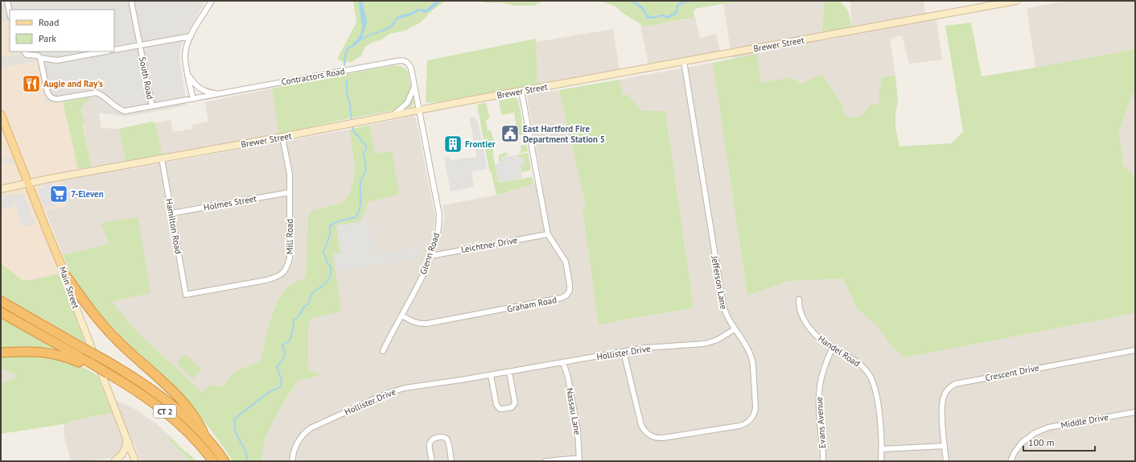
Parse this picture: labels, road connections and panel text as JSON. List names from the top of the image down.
{
  "streets": {
    "highway": ["CT 2"],
    "main road": ["Brewer Street", "Main Street"],
    "street": [
      "Contractors Road",
      "South Road",
      "Holmes Street",
      "Hamilton Road",
      "Mill Road",
      "Leichtner Drive",
      "Glenn Road",
      "Jefferson Lane",
      "Graham Road",
      "Handel Road",
      "Hollister Drive",
      "Crescent Drive",
      "Nassau Lane",
      "Middle Drive",
      "Evans Avenue"
    ]
  },
  "crossings": [
    ["Brewer Street", "Contractors Road"],
    ["Brewer Street", "Hamilton Road"],
    ["Brewer Street", "Mill Road"],
    ["Brewer Street", "Glenn Road"],
    ["Brewer Street", "Jefferson Lane"],
    ["Brewer Street", "Main Street"],
    ["Brewer Street", "Graham Road"],
    ["Contractors Road", "South Road"],
    ["Contractors Road", "Glenn Road"],
    ["Holmes Street", "Hamilton Road"],
    ["Holmes Street", "Mill Road"],
    ["Hamilton Road", "Mill Road"],
    ["Leichtner Drive", "Glenn Road"],
    ["Leichtner Drive", "Graham Road"],
    ["Glenn Road", "Graham Road"],
    ["Jefferson Lane", "Hollister Drive"],
    ["Handel Road", "Evans Avenue"],
    ["Hollister Drive", "Nassau Lane"]
  ],
  "places": {
    "restaurant": ["Augie and Ray's"],
    "public building": ["East Hartford Fire Department Station 5"],
    "building": ["Frontier"],
    "supermarket": ["7-Eleven"]
  },
  "legend": ["Road", "Park"],
  "scale_bar": "100 m"
}
